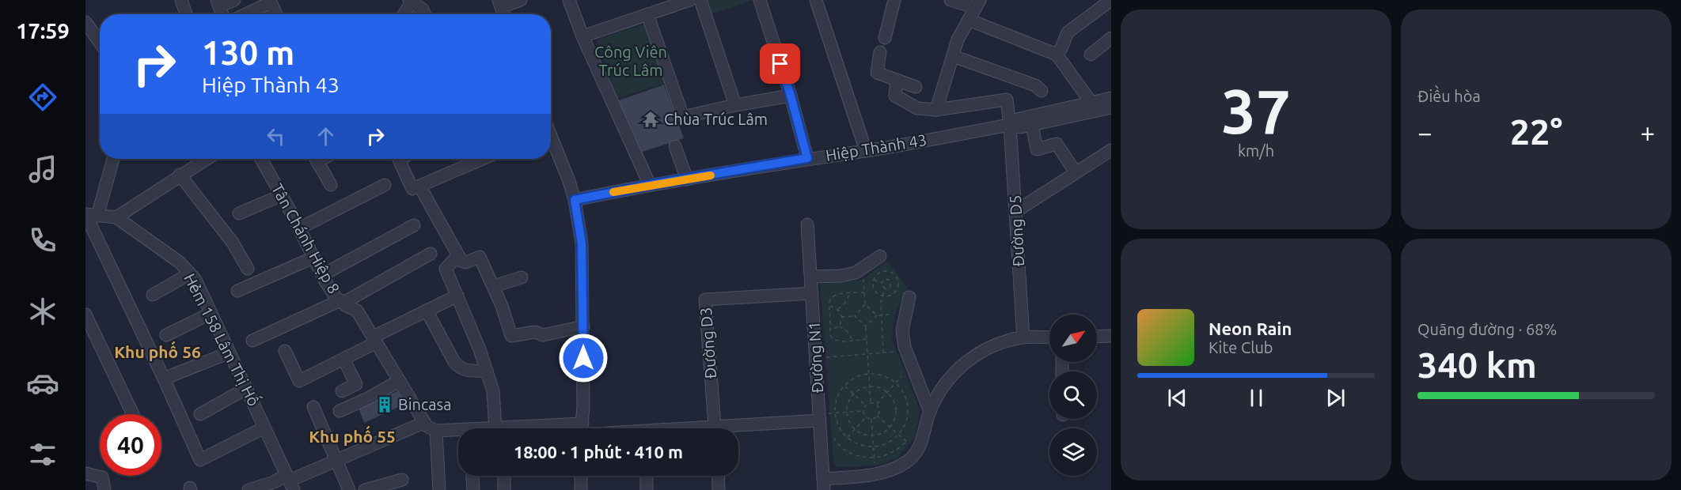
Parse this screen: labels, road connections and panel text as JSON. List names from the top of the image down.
{
  "streets": {
    "street": [
      "Hiệp Thành 43",
      "Đường D5",
      "Tân Chánh Hiệp 8",
      "Hẻm 158 Lâm Thị Hố",
      "Đường D3",
      "Đường N1"
    ]
  },
  "crossings": [
    ["Hiệp Thành 43", "Đường D5"],
    ["Đường D3", "Đường N1"]
  ],
  "districts": ["Khu phố 56", "Khu phố 55"],
  "parks": ["Công Viên Trúc Lâm"],
  "places": {
    "temple": ["Chùa Trúc Lâm"],
    "building": ["Bincasa"]
  },
  "north": "top right",
  "page": {
    "tabs": "17:59",
    "tile": [
      ["37", "km/h"],
      "Điều hòa",
      ["Quãng đường · 68%", "340 km"]
    ],
    "turn": ["130 m", "Hiệp Thành 43"],
    "heat": ["−", "22°", "+"],
    "song": ["Neon Rain", "Kite Club"],
    "limit": "40",
    "trip": "18:00 · 1 phút · 410 m"
  }
}
